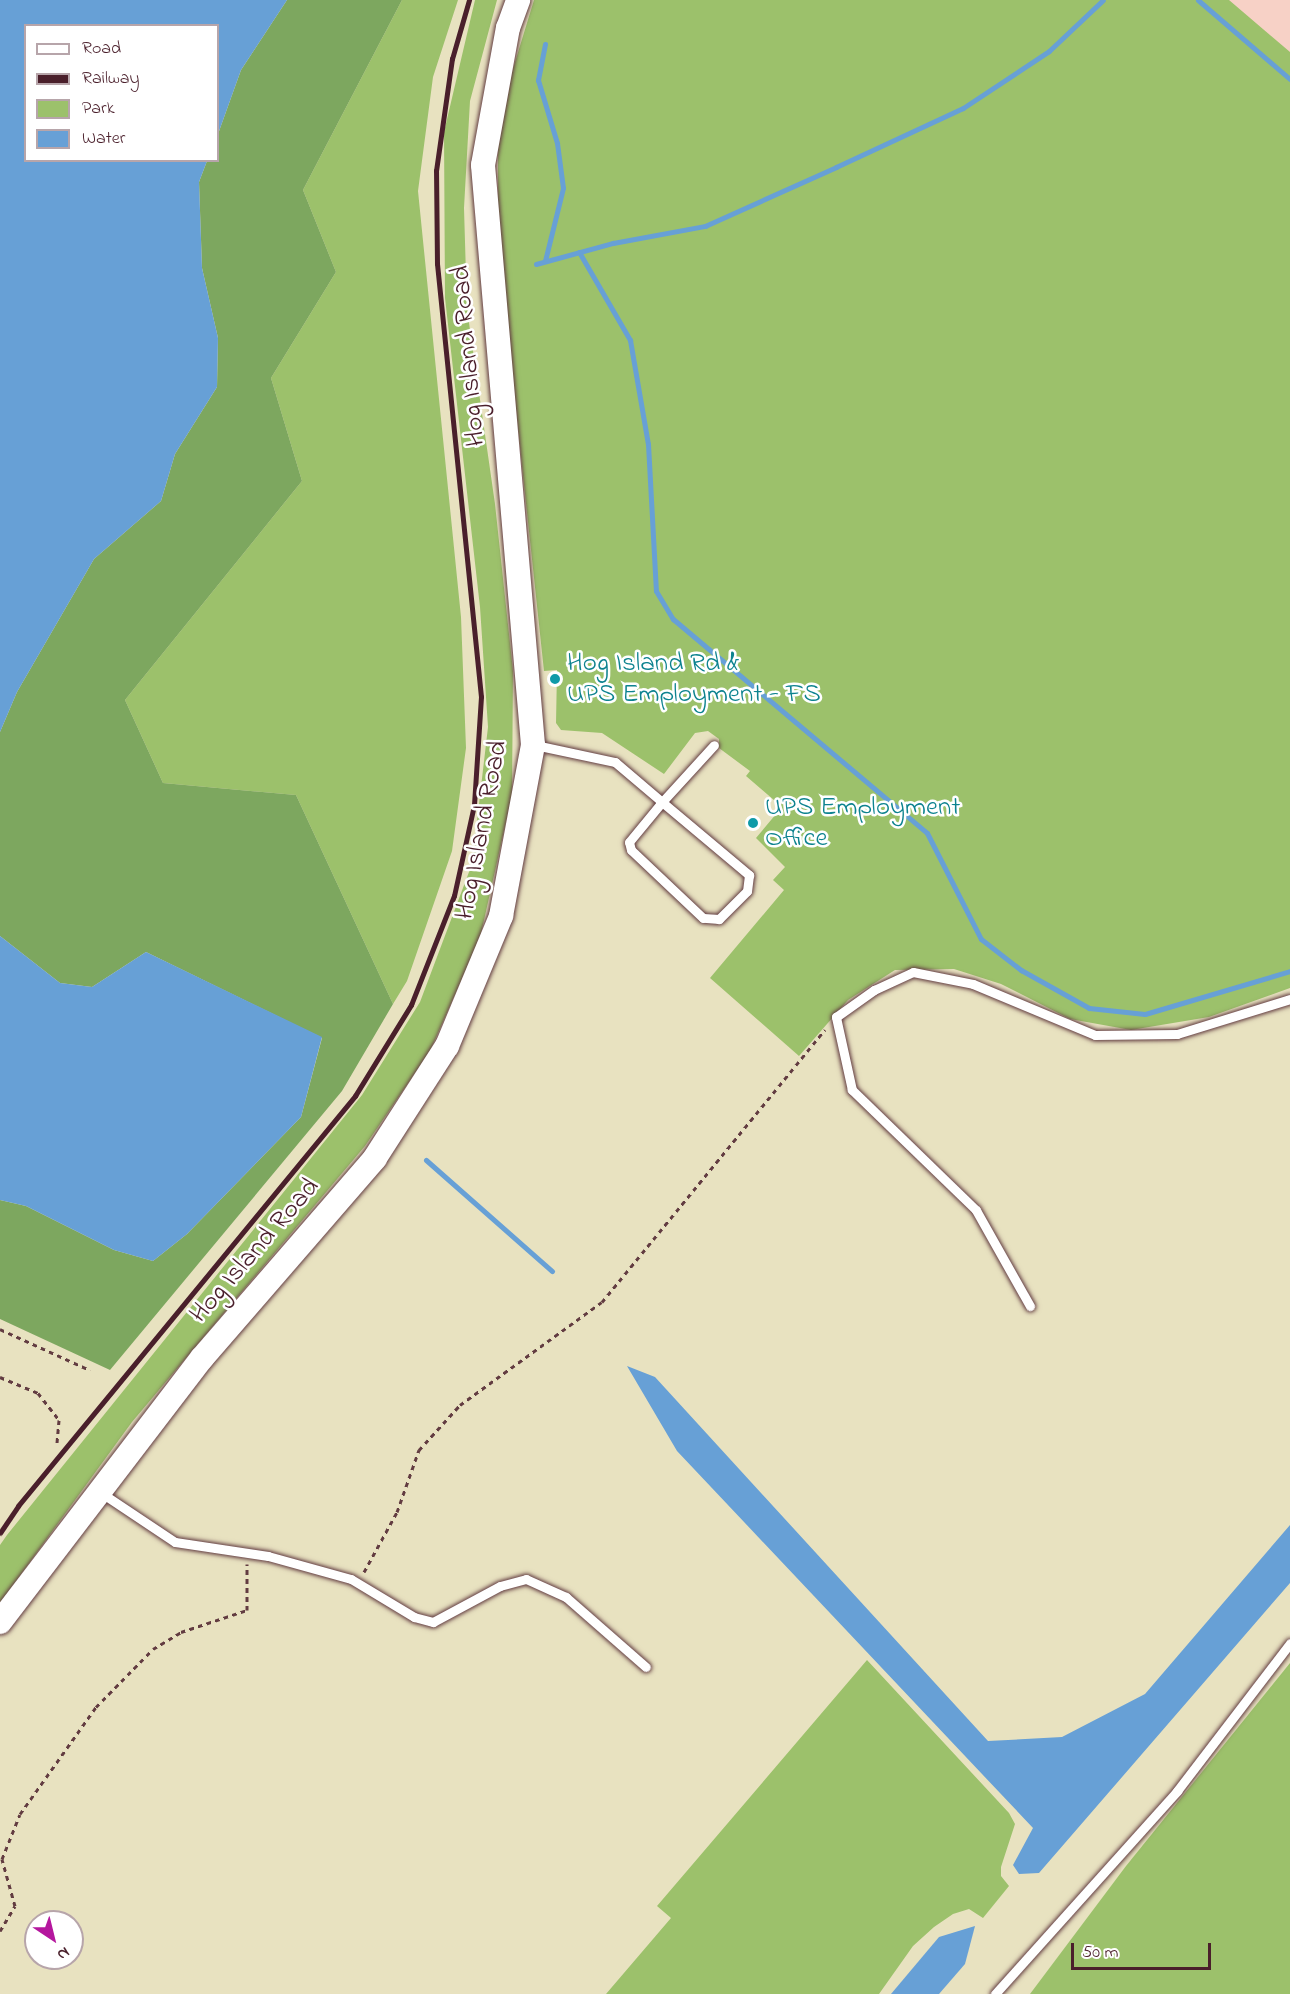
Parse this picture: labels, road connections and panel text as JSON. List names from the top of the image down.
{
  "streets": {
    "street": ["Hog Island Road"]
  },
  "places": ["Hog Island Rd & UPS Employment - FS", "UPS Employment Office"],
  "legend": [
    "Road",
    "Railway",
    "Park",
    "Water"
  ],
  "scale_bar": "50 m",
  "north": "bottom right"
}
